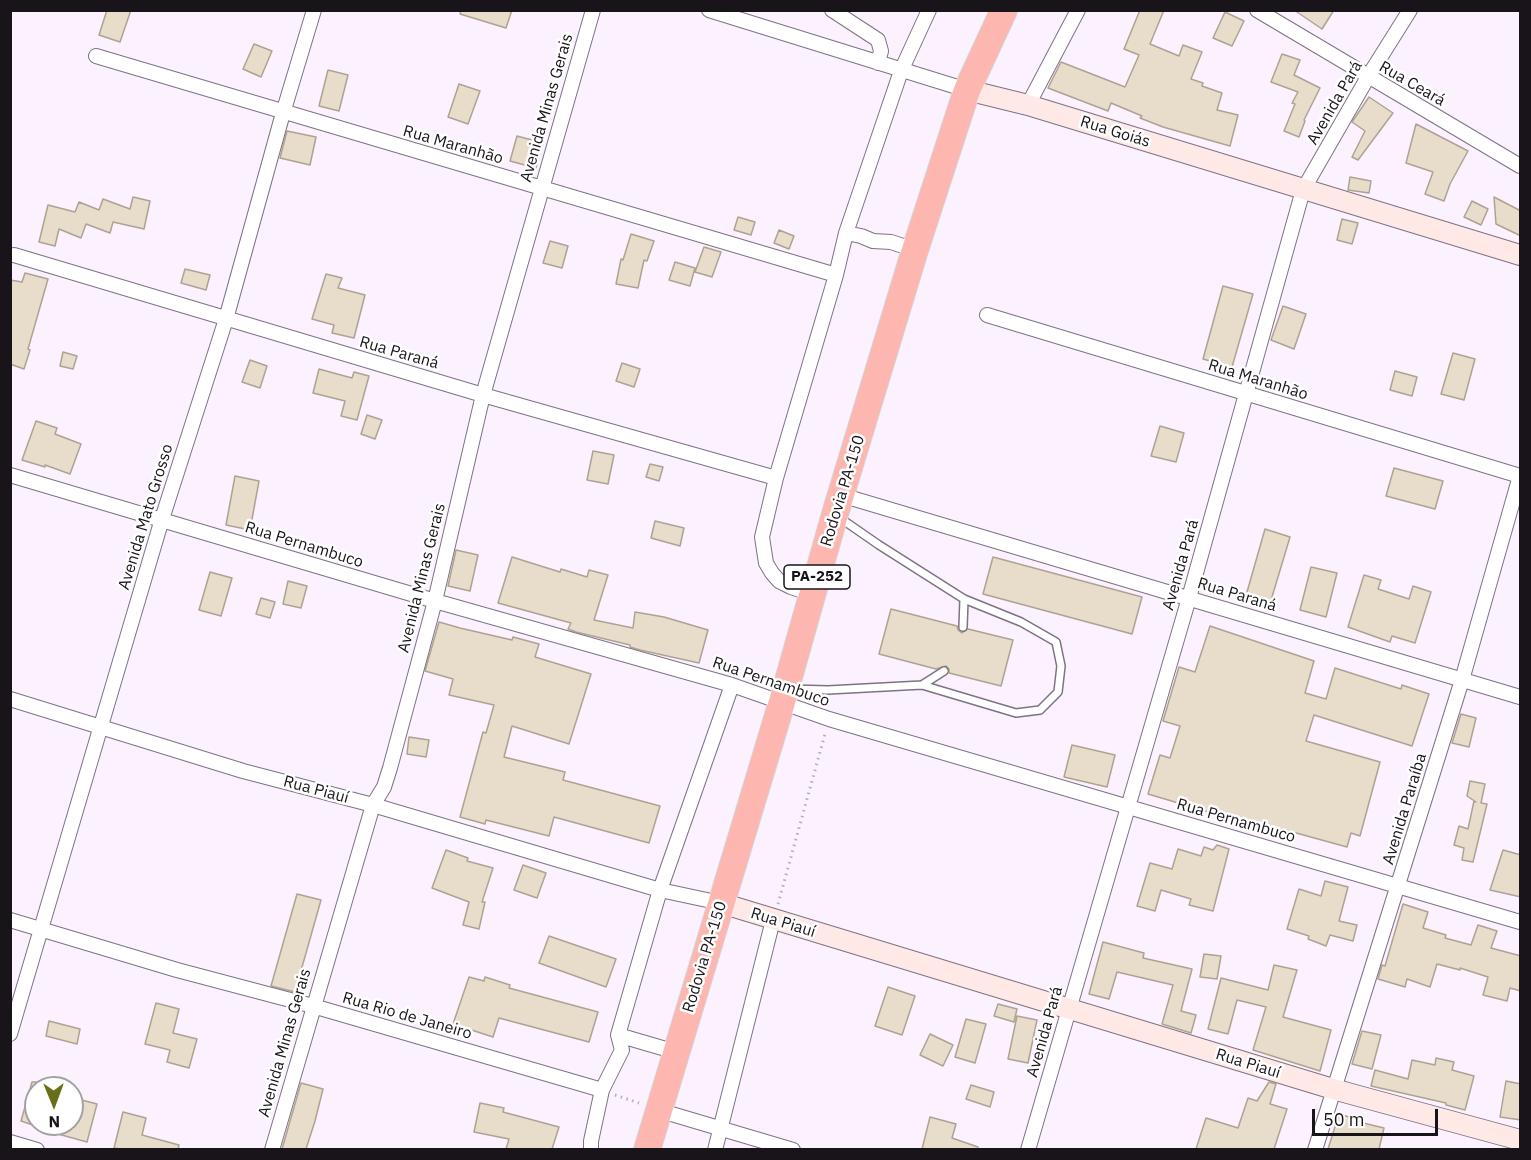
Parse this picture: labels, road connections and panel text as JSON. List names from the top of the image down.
{
  "streets": {
    "highway": ["Rodovia PA-150", "PA-252"],
    "street": [
      "Rua Ceará",
      "Avenida Pará",
      "Avenida Minas Gerais",
      "Rua Goiás",
      "Rua Maranhão",
      "Rua Paraná",
      "Avenida Mato Grosso",
      "Rua Pernambuco",
      "Rua Piauí",
      "Avenida Paraíba",
      "Rua Rio de Janeiro"
    ]
  },
  "crossings": [
    ["Rua Ceará", "Avenida Pará"],
    ["Avenida Pará", "Rua Goiás"],
    ["Avenida Pará", "Rua Maranhão"],
    ["Avenida Pará", "Rua Paraná"],
    ["Avenida Pará", "Rua Pernambuco"],
    ["Avenida Pará", "Rua Piauí"],
    ["Avenida Minas Gerais", "Rua Maranhão"],
    ["Avenida Minas Gerais", "Rua Paraná"],
    ["Avenida Minas Gerais", "Rua Pernambuco"],
    ["Avenida Minas Gerais", "Rua Piauí"],
    ["Avenida Minas Gerais", "Rua Rio de Janeiro"],
    ["Rua Goiás", "Rodovia PA-150"],
    ["Rua Maranhão", "Avenida Mato Grosso"],
    ["Rua Maranhão", "Avenida Paraíba"],
    ["Rua Paraná", "Rodovia PA-150"],
    ["Rua Paraná", "Avenida Mato Grosso"],
    ["Rua Paraná", "Avenida Paraíba"],
    ["Rodovia PA-150", "Rua Pernambuco"],
    ["Rodovia PA-150", "Rua Piauí"],
    ["Avenida Mato Grosso", "Rua Pernambuco"],
    ["Avenida Mato Grosso", "Rua Piauí"],
    ["Avenida Mato Grosso", "Rua Rio de Janeiro"],
    ["Rua Pernambuco", "Avenida Paraíba"],
    ["Rua Piauí", "Avenida Paraíba"]
  ],
  "scale_bar": "50 m",
  "north": "bottom"
}
